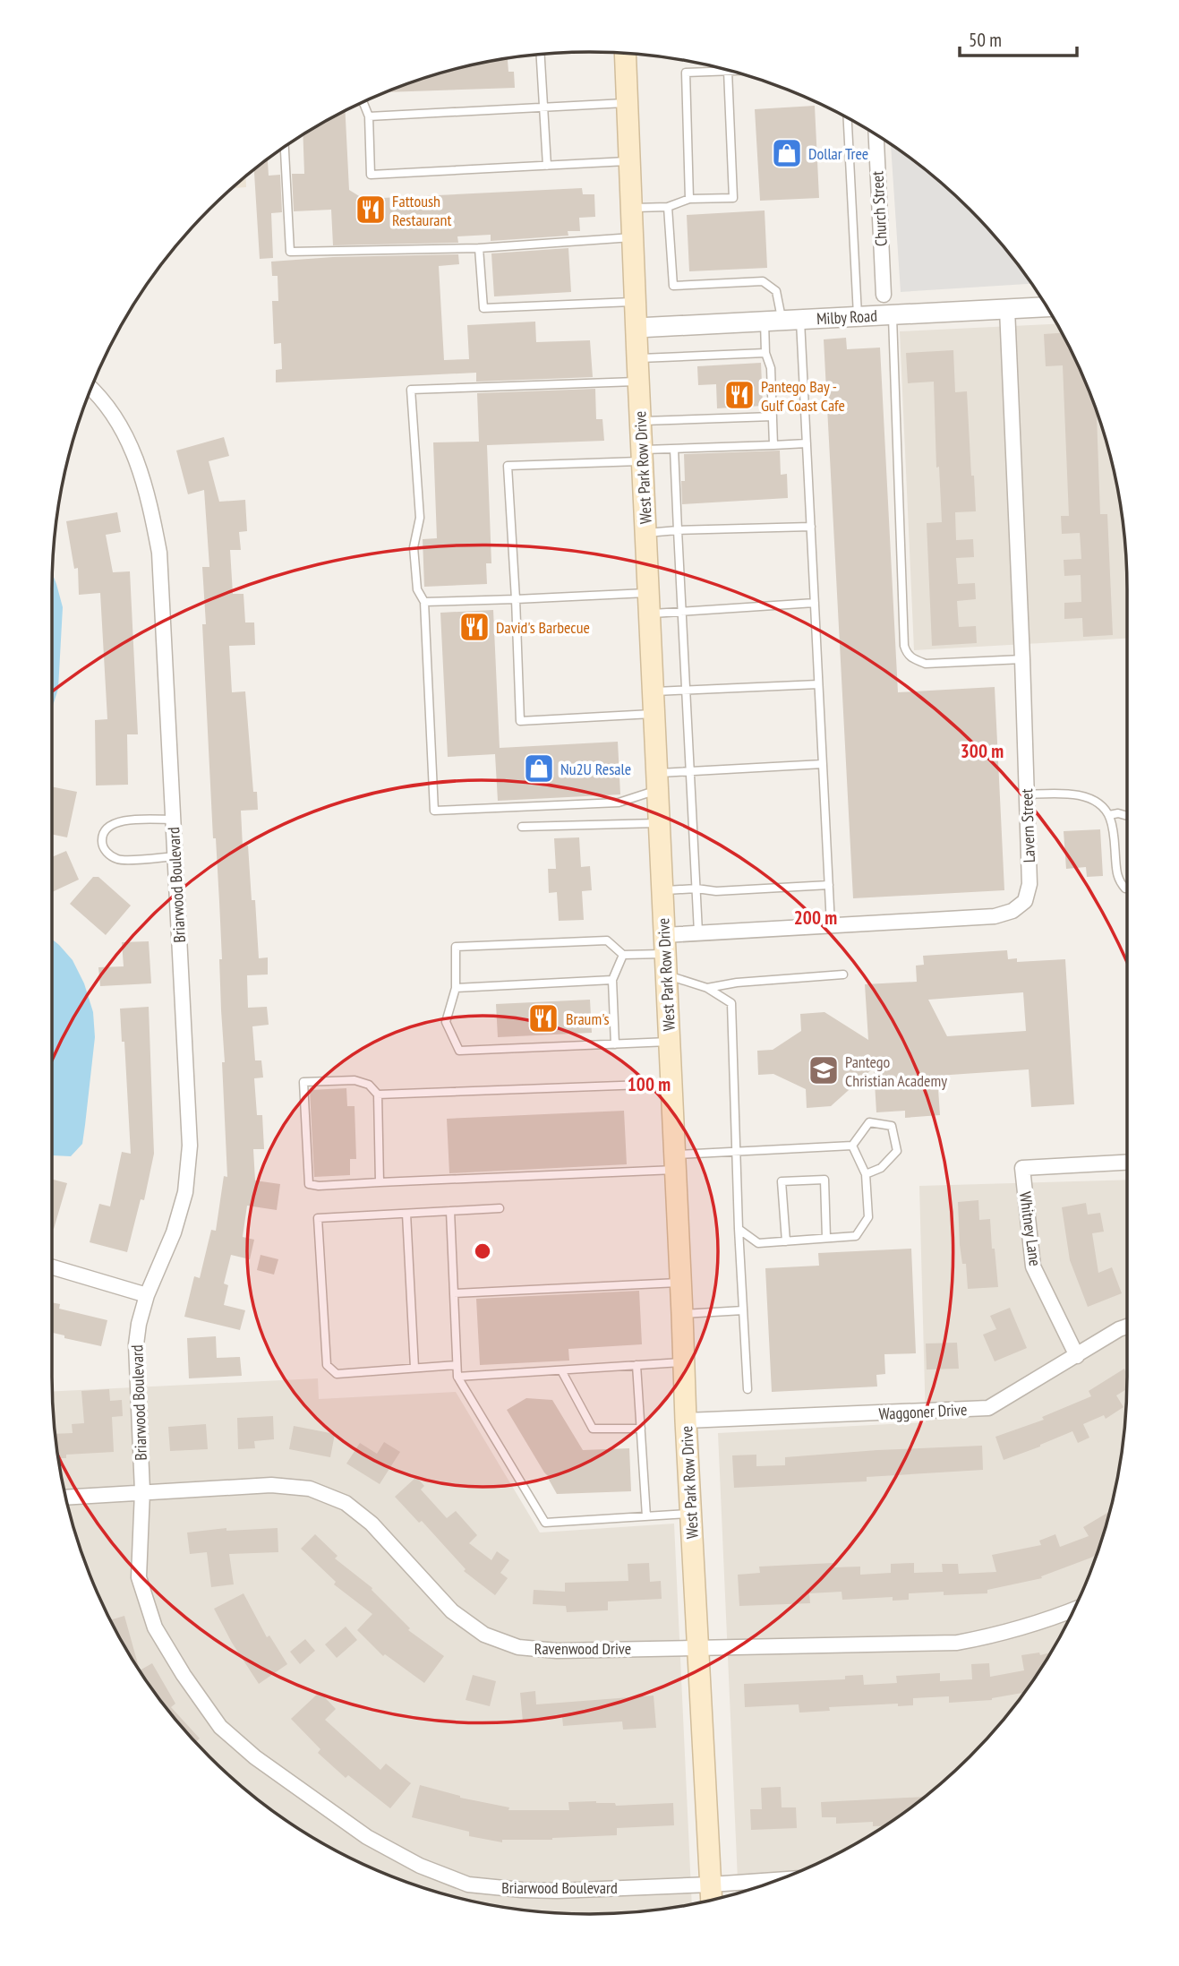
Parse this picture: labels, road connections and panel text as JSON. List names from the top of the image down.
{
  "streets": {
    "main road": ["West Park Row Drive"],
    "street": [
      "Church Street",
      "Milby Road",
      "Lavern Street",
      "Briarwood Boulevard",
      "Whitney Lane",
      "Waggoner Drive",
      "Ravenwood Drive"
    ]
  },
  "crossings": [
    ["Milby Road", "West Park Row Drive"],
    ["Milby Road", "Lavern Street"],
    ["West Park Row Drive", "Lavern Street"],
    ["West Park Row Drive", "Briarwood Boulevard"],
    ["West Park Row Drive", "Waggoner Drive"],
    ["West Park Row Drive", "Ravenwood Drive"],
    ["Briarwood Boulevard", "Ravenwood Drive"],
    ["Whitney Lane", "Waggoner Drive"]
  ],
  "places": {
    "shop": ["Dollar Tree", "Nu2U Resale"],
    "restaurant": [
      "Fattoush Restaurant",
      "Pantego Bay - Gulf Coast Cafe",
      "David's Barbecue",
      "Braum's"
    ],
    "school or university": ["Pantego Christian Academy"]
  },
  "scale_bar": "50 m",
  "rings": ["300 m", "200 m", "100 m"]
}
